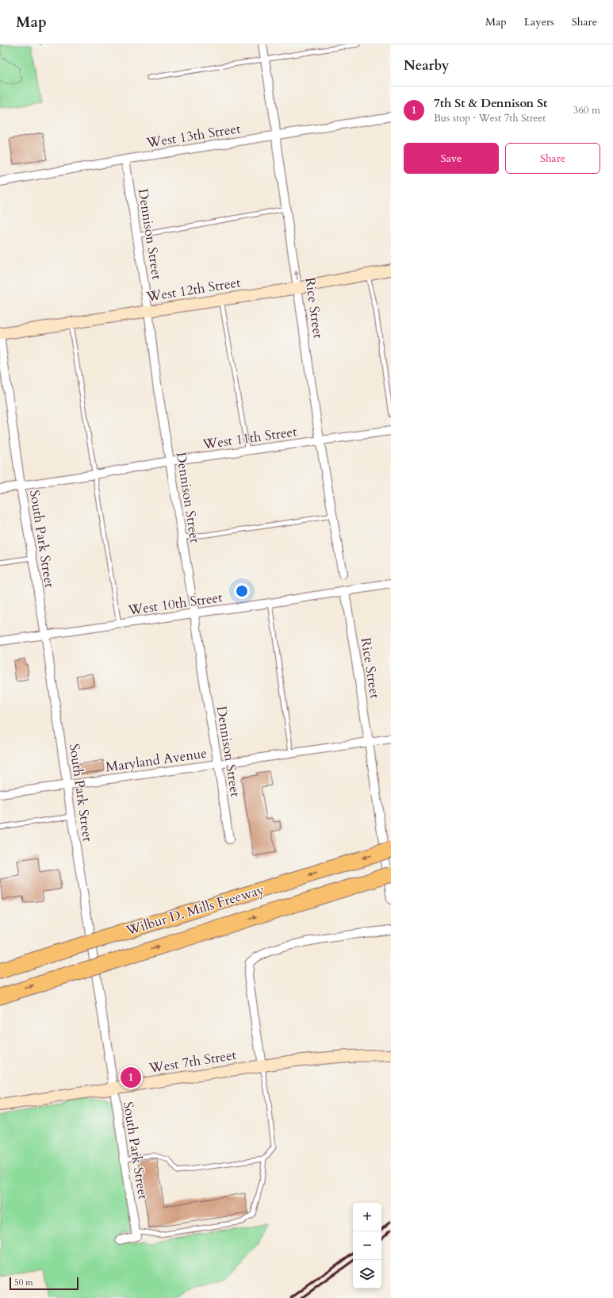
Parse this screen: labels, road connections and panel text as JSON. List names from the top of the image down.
{
  "streets": {
    "highway": ["Wilbur D. Mills Freeway"],
    "street": [
      "West 13th Street",
      "Dennison Street",
      "West 12th Street",
      "Rice Street",
      "West 11th Street",
      "South Park Street",
      "West 10th Street",
      "Maryland Avenue",
      "West 7th Street"
    ]
  },
  "crossings": [
    ["West 13th Street", "Dennison Street"],
    ["West 13th Street", "Rice Street"],
    ["Dennison Street", "West 12th Street"],
    ["Dennison Street", "West 11th Street"],
    ["Dennison Street", "West 10th Street"],
    ["Dennison Street", "Maryland Avenue"],
    ["West 12th Street", "Rice Street"],
    ["West 12th Street", "South Park Street"],
    ["Rice Street", "West 11th Street"],
    ["Rice Street", "West 10th Street"],
    ["Rice Street", "Maryland Avenue"],
    ["West 11th Street", "South Park Street"],
    ["South Park Street", "West 10th Street"],
    ["South Park Street", "Maryland Avenue"],
    ["South Park Street", "West 7th Street"]
  ],
  "scale_bar": "50 m",
  "page": {
    "header": "Map",
    "nav": ["Map", "Layers", "Share"],
    "heading": "Nearby",
    "list": [
      {
        "mark": "1",
        "name": "7th St & Dennison St",
        "note": "Bus stop · West 7th Street",
        "value": "360 m"
      }
    ],
    "buttons": ["Save", "Share"],
    "pins": "1",
    "map_buttons": ["+", "−"],
    "scale": "50 m"
  }
}
